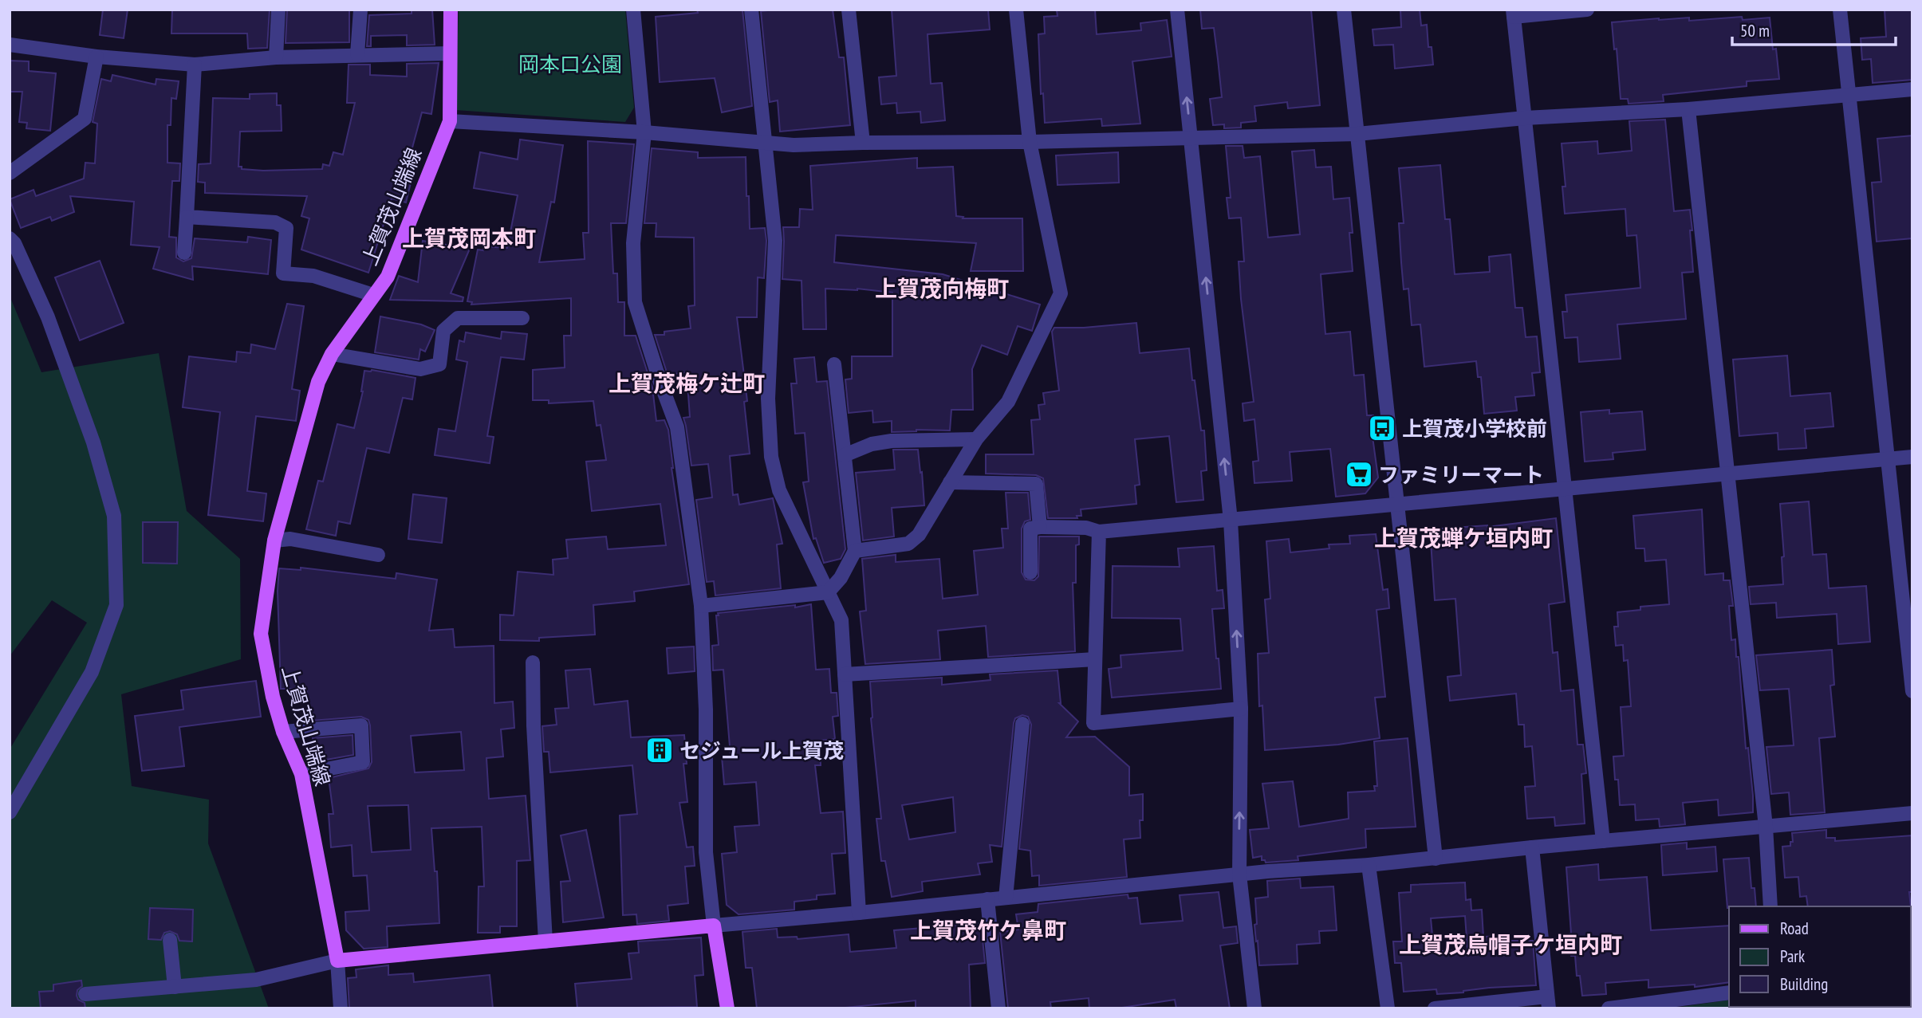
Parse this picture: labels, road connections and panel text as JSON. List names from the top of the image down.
{
  "streets": {
    "main road": ["上賀茂山端線"]
  },
  "districts": [
    "上賀茂岡本町",
    "上賀茂向梅町",
    "上賀茂梅ケ辻町",
    "上賀茂蝉ケ垣内町",
    "上賀茂竹ケ鼻町",
    "上賀茂烏帽子ケ垣内町"
  ],
  "parks": ["岡本口公園"],
  "places": {
    "bus stop": ["上賀茂小学校前"],
    "supermarket": ["ファミリーマート"],
    "building": ["セジュール上賀茂"]
  },
  "legend": ["Road", "Park", "Building"],
  "scale_bar": "50 m"
}
